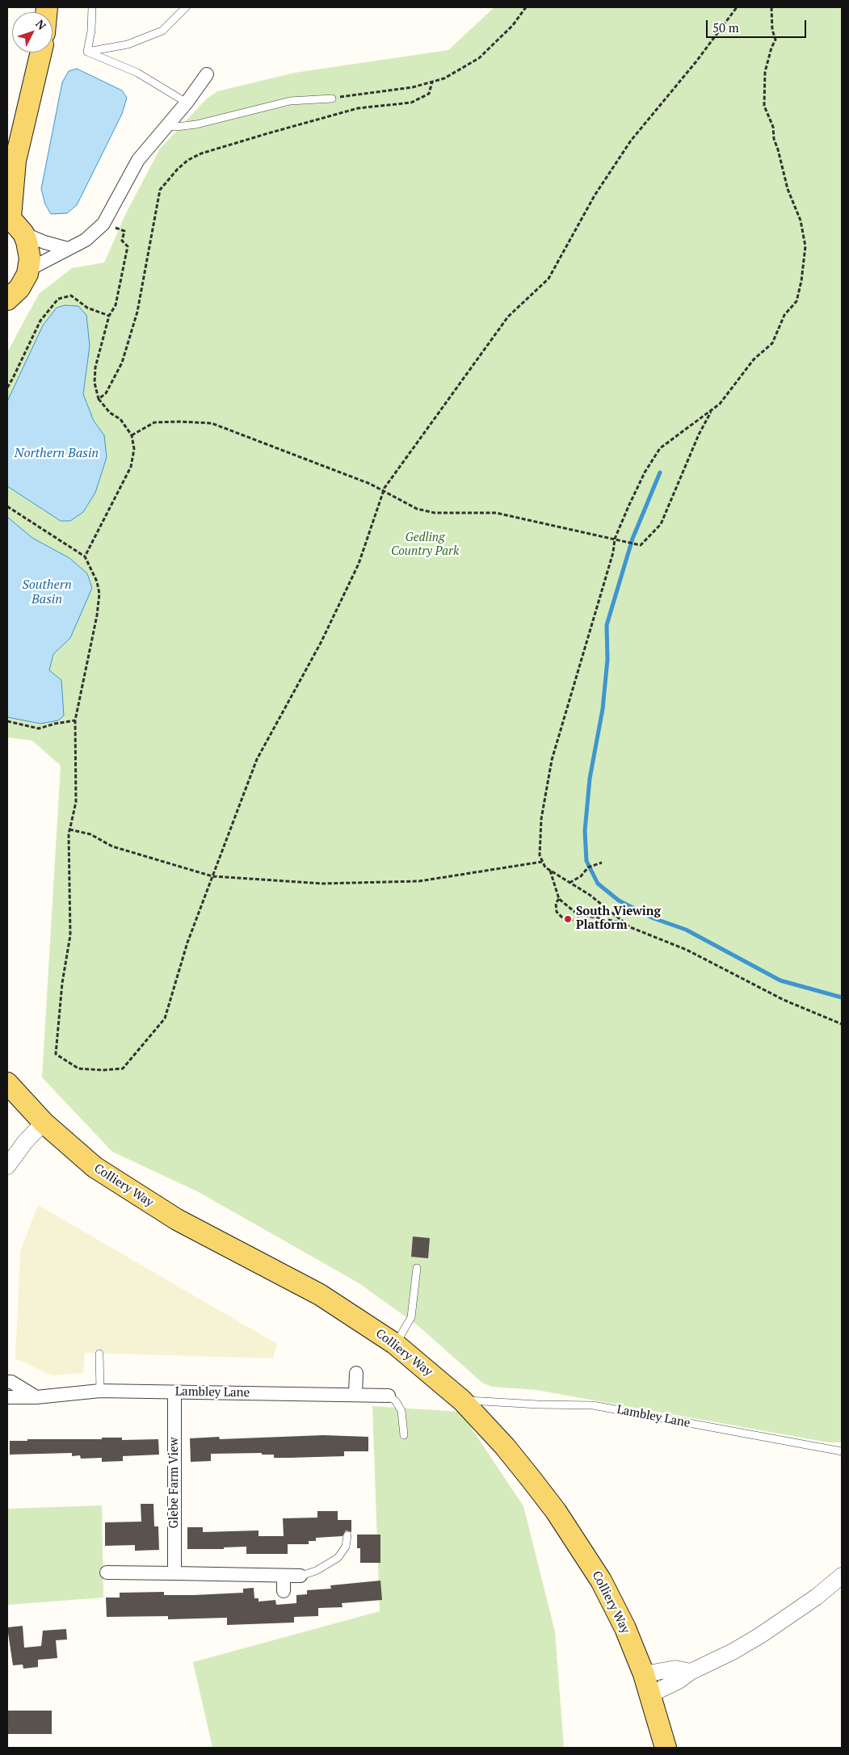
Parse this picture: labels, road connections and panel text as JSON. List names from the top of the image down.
{
  "streets": {
    "main road": ["Colliery Way"],
    "street": ["Lambley Lane", "Glebe Farm View"]
  },
  "crossings": [
    ["Colliery Way", "Lambley Lane"],
    ["Lambley Lane", "Glebe Farm View"]
  ],
  "water": ["Northern Basin", "Southern Basin"],
  "parks": ["Gedling Country Park"],
  "places": ["South Viewing Platform"],
  "scale_bar": "50 m",
  "north": "top right"
}
